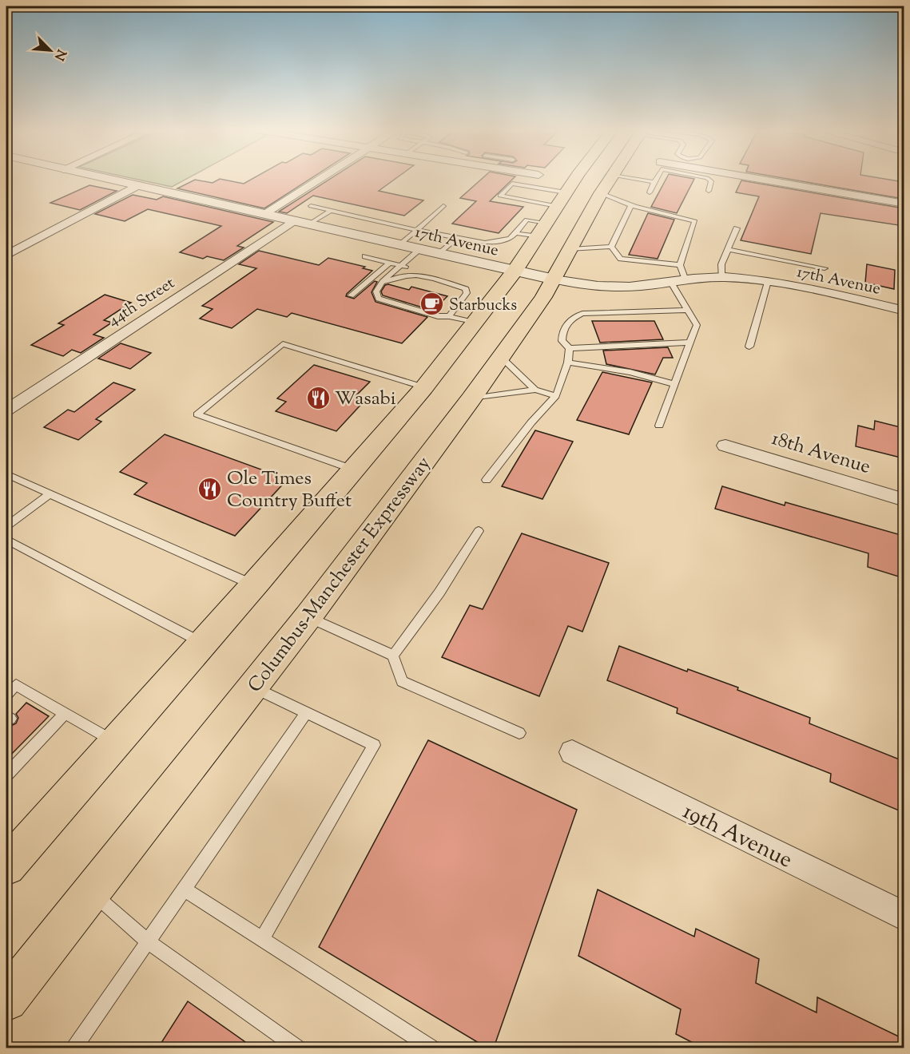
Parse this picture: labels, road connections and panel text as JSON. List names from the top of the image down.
{
  "streets": {
    "main road": ["Columbus-Manchester Expressway"],
    "street": [
      "17th Avenue",
      "44th Street",
      "18th Avenue",
      "19th Avenue"
    ]
  },
  "crossings": [
    ["17th Avenue", "44th Street"],
    ["17th Avenue", "Columbus-Manchester Expressway"]
  ],
  "places": {
    "cafe": ["Starbucks"],
    "restaurant": ["Wasabi", "Ole Times Country Buffet"]
  },
  "north": "bottom right"
}
